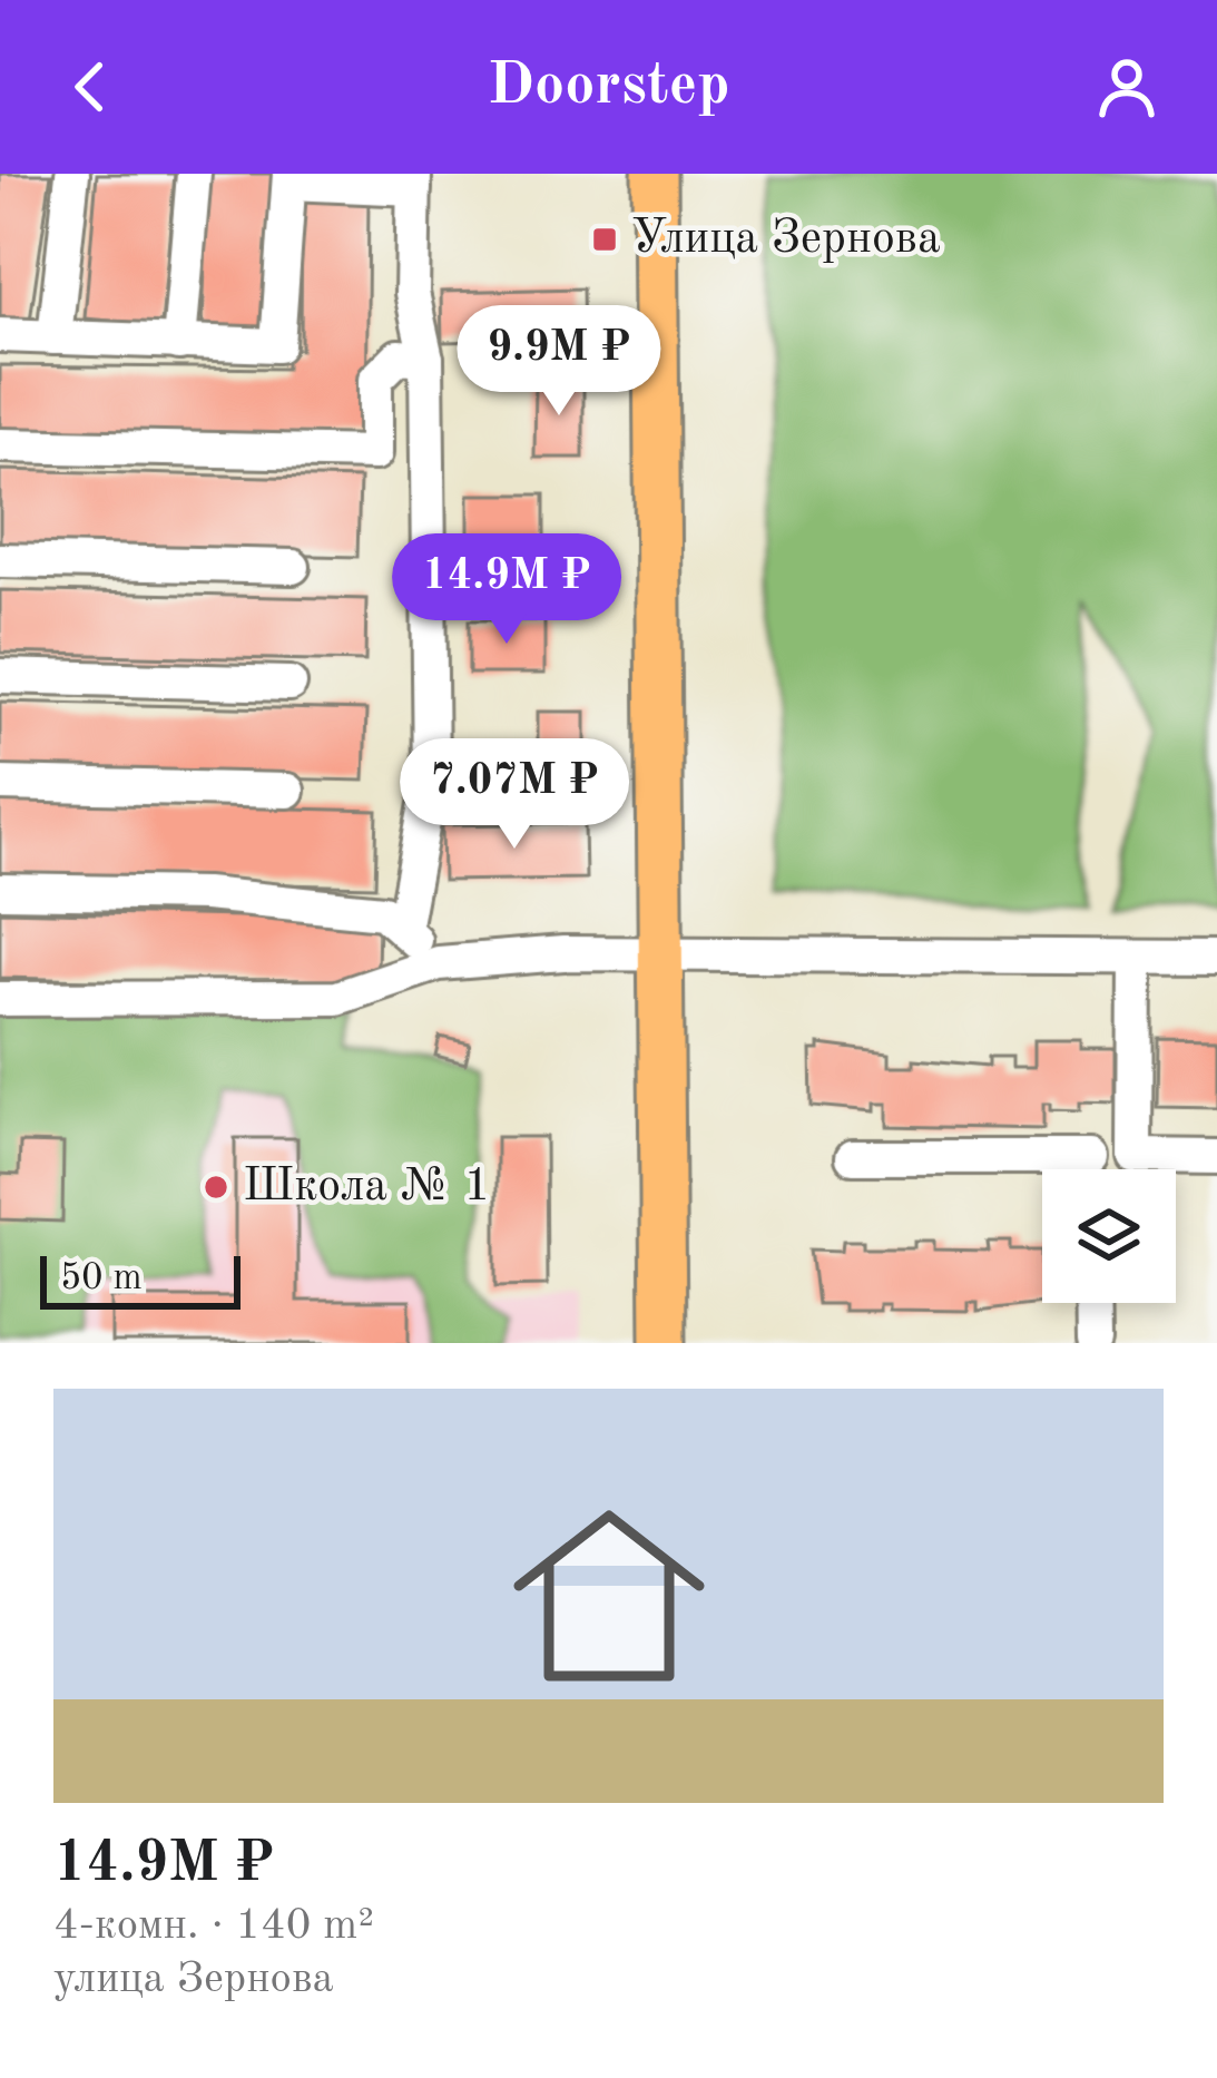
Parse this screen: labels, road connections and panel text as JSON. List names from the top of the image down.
{
  "places": {
    "transit": ["Улица Зернова"],
    "other": ["Школа № 1"]
  },
  "scale_bar": "50 m",
  "page": {
    "header": "Doorstep",
    "price": ["9.9M ₽", "14.9M ₽", "7.07M ₽"],
    "scale": "50 m",
    "list": [
      {
        "name": "14.9M ₽",
        "note": "4-комн. · 140 m² · улица Зернова"
      }
    ]
  }
}
